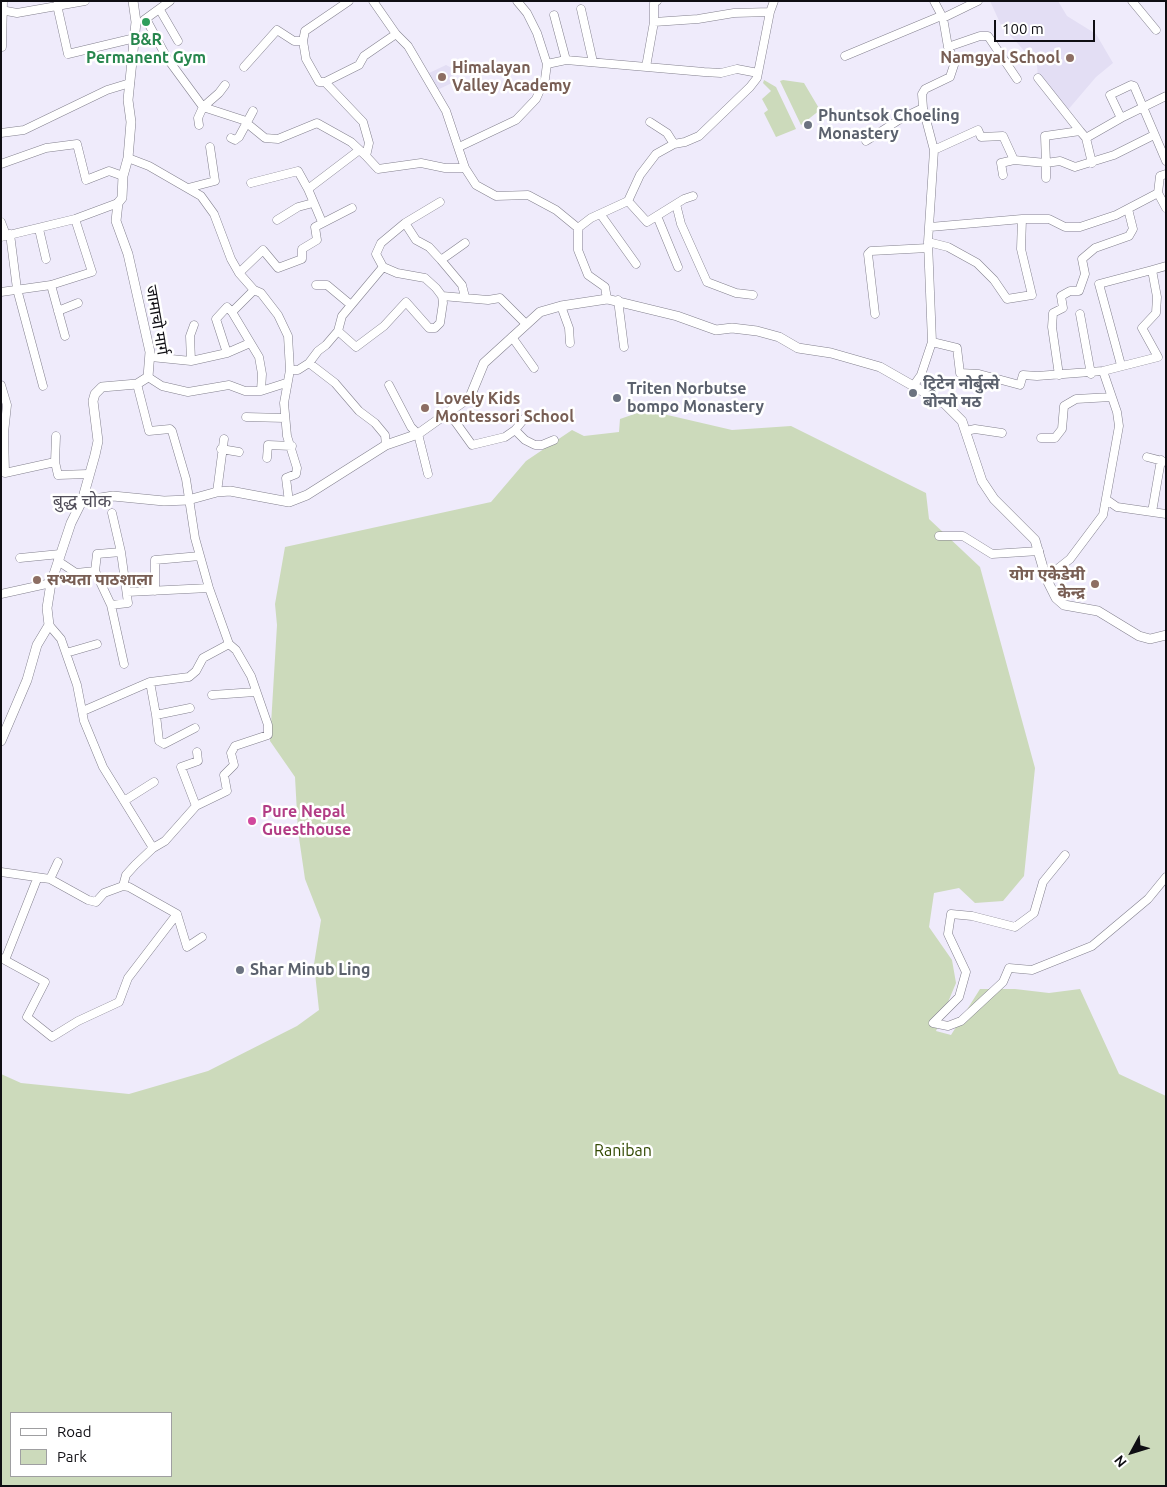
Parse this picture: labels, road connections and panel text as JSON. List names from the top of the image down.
{
  "streets": {
    "street": ["जामाचो मार्ग"]
  },
  "districts": ["बुद्ध चोक"],
  "parks": ["Raniban"],
  "places": [
    "B&R Permanent Gym",
    "Namgyal School",
    "Himalayan Valley Academy",
    "Phuntsok Choeling Monastery",
    "ट्रिटेन नोर्बुत्से बोन्पो मठ",
    "Triten Norbutse bompo Monastery",
    "Lovely Kids Montessori School",
    "सभ्यता पाठशाला",
    "योग एकेडेमी केन्द्र",
    "Pure Nepal Guesthouse",
    "Shar Minub Ling"
  ],
  "legend": ["Road", "Park"],
  "scale_bar": "100 m",
  "north": "bottom left"
}
